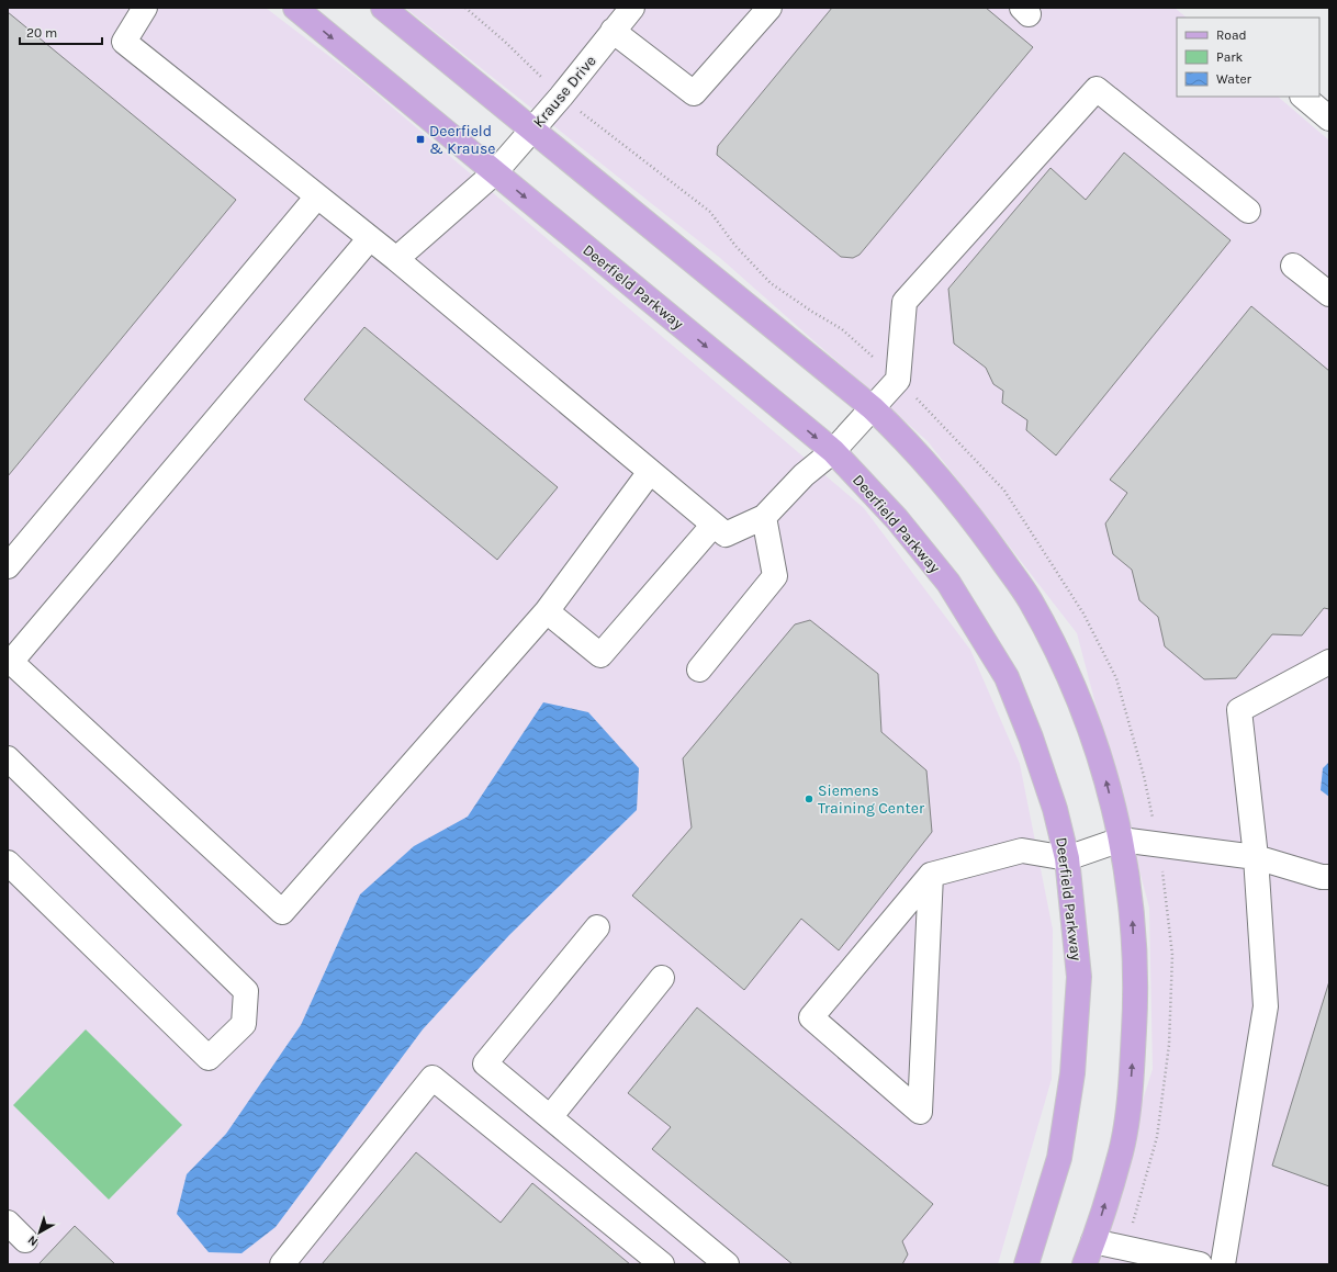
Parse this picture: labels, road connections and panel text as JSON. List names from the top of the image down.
{
  "streets": {
    "main road": ["Deerfield Parkway"],
    "street": ["Krause Drive"]
  },
  "crossings": [
    ["Krause Drive", "Deerfield Parkway"]
  ],
  "places": {
    "transit": ["Deerfield & Krause"],
    "other": ["Siemens Training Center"]
  },
  "legend": ["Road", "Park", "Water"],
  "scale_bar": "20 m",
  "north": "bottom left"
}
